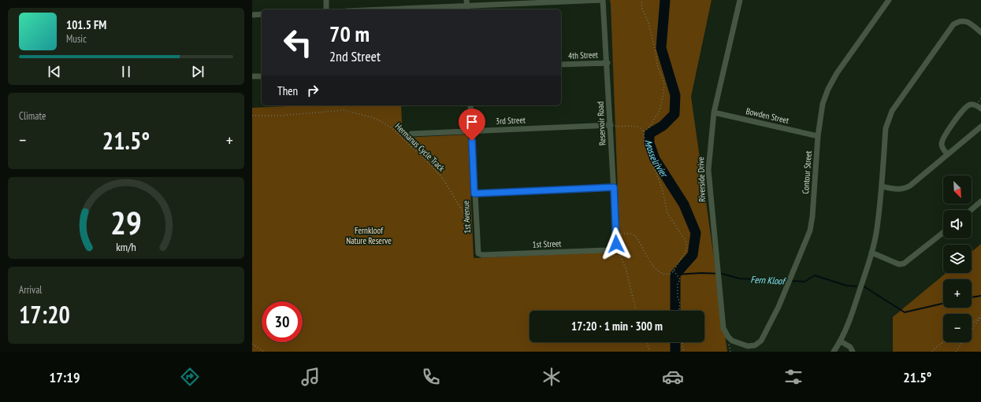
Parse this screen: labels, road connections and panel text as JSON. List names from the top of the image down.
{
  "streets": {
    "street": [
      "4th Street",
      "Bowden Street",
      "3rd Street",
      "Reservoir Road",
      "Contour Street",
      "Riverside Drive",
      "1st Avenue",
      "1st Street"
    ],
    "path": ["Hermanus Cycle Track"]
  },
  "crossings": [
    ["4th Street", "Reservoir Road"],
    ["Bowden Street", "Contour Street"],
    ["Bowden Street", "Riverside Drive"],
    ["3rd Street", "Reservoir Road"],
    ["3rd Street", "1st Avenue"],
    ["Reservoir Road", "1st Street"],
    ["Hermanus Cycle Track", "1st Avenue"],
    ["Contour Street", "Riverside Drive"],
    ["1st Avenue", "1st Street"]
  ],
  "water": ["Mosselrivier", "Fern Kloof"],
  "parks": ["Fernkloof Nature Reserve"],
  "north": "bottom right",
  "page": {
    "turn": ["70 m", "2nd Street"],
    "song": ["101.5 FM", "Music"],
    "then": "Then",
    "tile": [
      "Climate",
      ["Arrival", "17:20"]
    ],
    "heat": ["−", "21.5°", "+"],
    "map_buttons": ["+", "−"],
    "limit": "30",
    "trip": "17:20 · 1 min · 300 m",
    "tabs": ["17:19", "21.5°"],
    "gauge": ["29", "km/h"]
  }
}
